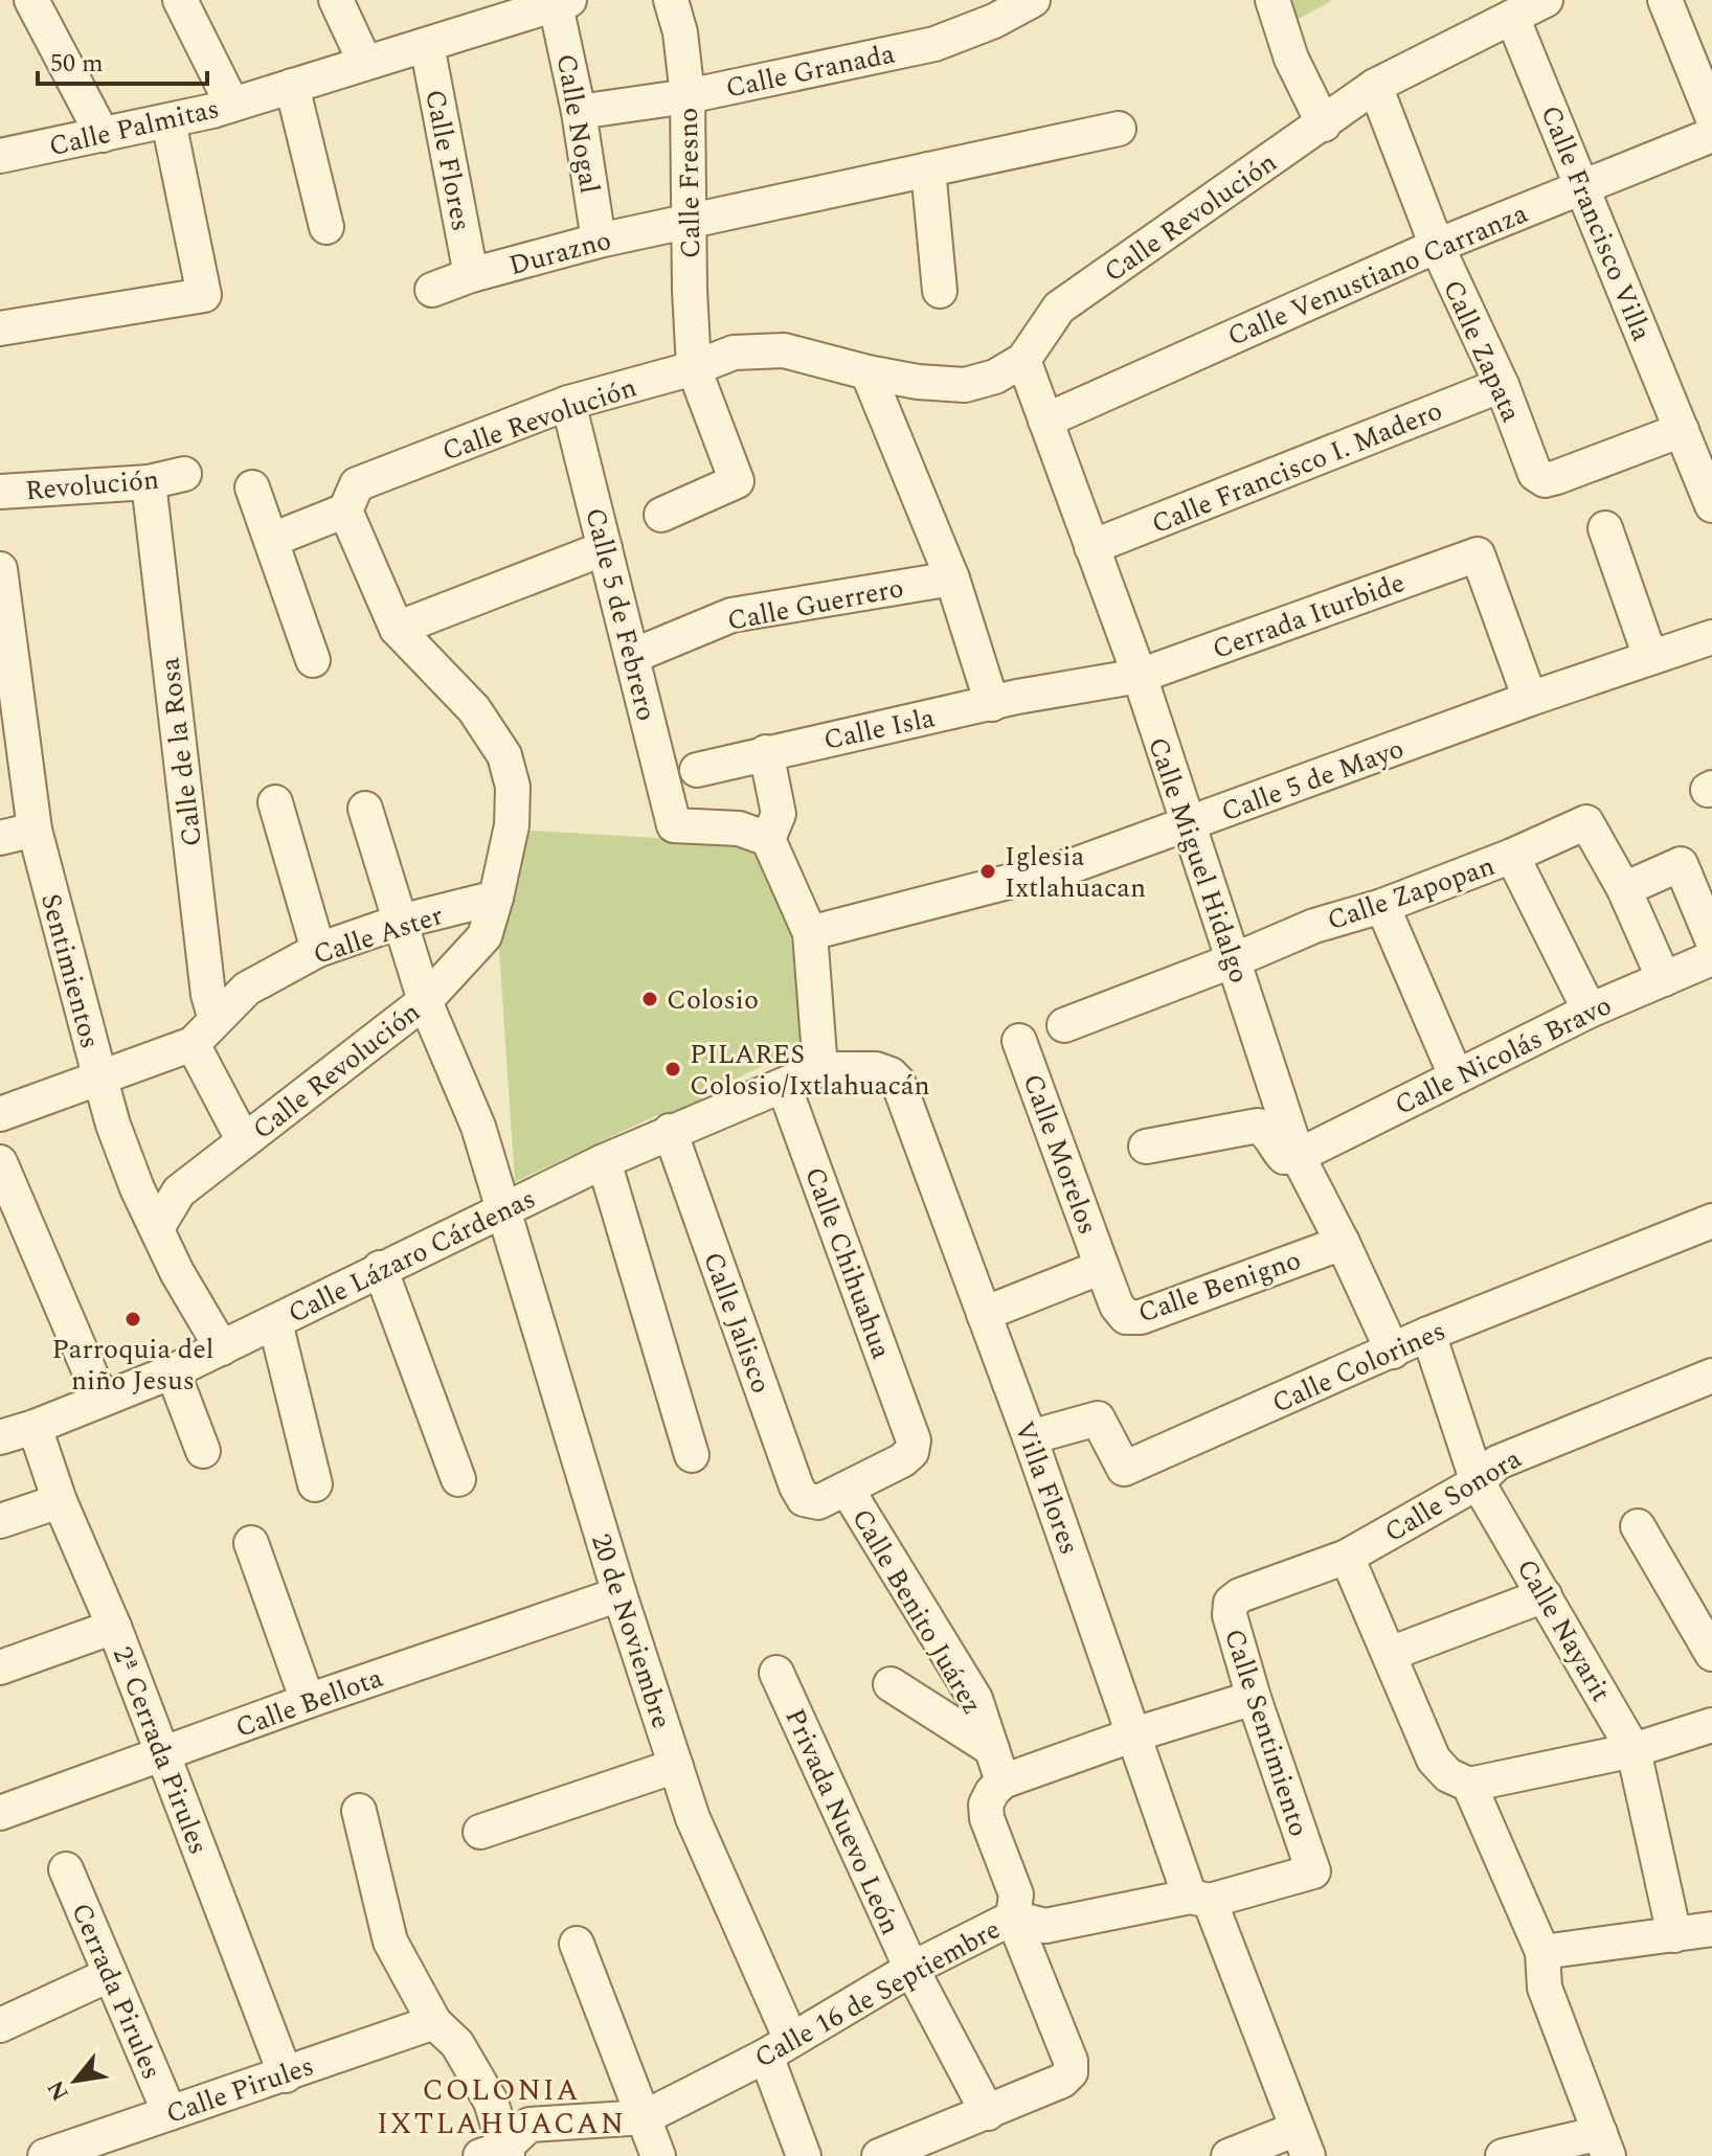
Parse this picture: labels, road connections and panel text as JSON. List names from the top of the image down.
{
  "streets": {
    "street": [
      "Calle Granada",
      "Calle Nogal",
      "Calle Palmitas",
      "Calle Flores",
      "Calle Fresno",
      "Calle Revolución",
      "Calle Francisco Villa",
      "Durazno",
      "Calle Venustiano Carranza",
      "Calle Zapata",
      "Calle Francisco I. Madero",
      "Revolución",
      "Calle Guerrero",
      "Calle 5 de Febrero",
      "Cerrada Iturbide",
      "Calle Isla",
      "Calle de la Rosa",
      "Calle 5 de Mayo",
      "Calle Miguel Hidalgo",
      "Calle Zapopan",
      "Calle Aster",
      "Sentimientos",
      "Calle Nicolás Bravo",
      "Calle Morelos",
      "Calle Lázaro Cárdenas",
      "Calle Chihuahua",
      "Calle Benigno",
      "Calle Jalisco",
      "Calle Colorines",
      "Villa Flores",
      "Calle Sonora",
      "Calle Benito Juárez",
      "Calle Nayarit",
      "20 de Noviembre",
      "Calle Bellota",
      "Calle Sentimiento",
      "2ª Cerrada Pirules",
      "Privada Nuevo León",
      "Cerrada Pirules",
      "Calle 16 de Septiembre",
      "Calle Pirules"
    ]
  },
  "crossings": [
    ["Calle Granada", "Calle Nogal"],
    ["Calle Granada", "Calle Fresno"],
    ["Calle Nogal", "Calle Palmitas"],
    ["Calle Nogal", "Durazno"],
    ["Calle Palmitas", "Calle Flores"],
    ["Calle Flores", "Durazno"],
    ["Calle Fresno", "Calle Revolución"],
    ["Calle Fresno", "Durazno"],
    ["Calle Revolución", "Calle Francisco Villa"],
    ["Calle Revolución", "Calle Zapata"],
    ["Calle Revolución", "Calle 5 de Febrero"],
    ["Calle Revolución", "Calle de la Rosa"],
    ["Calle Revolución", "Calle Miguel Hidalgo"],
    ["Calle Revolución", "Calle Aster"],
    ["Calle Revolución", "Sentimientos"],
    ["Calle Revolución", "20 de Noviembre"],
    ["Calle Francisco Villa", "Calle Venustiano Carranza"],
    ["Calle Francisco Villa", "Calle Zapata"],
    ["Calle Venustiano Carranza", "Calle Zapata"],
    ["Calle Venustiano Carranza", "Calle Miguel Hidalgo"],
    ["Calle Zapata", "Calle Francisco I. Madero"],
    ["Calle Francisco I. Madero", "Calle Miguel Hidalgo"],
    ["Revolución", "Calle de la Rosa"],
    ["Calle Guerrero", "Calle 5 de Febrero"],
    ["Cerrada Iturbide", "Calle Isla"],
    ["Cerrada Iturbide", "Calle 5 de Mayo"],
    ["Cerrada Iturbide", "Calle Miguel Hidalgo"],
    ["Calle de la Rosa", "Calle Aster"],
    ["Calle 5 de Mayo", "Calle Miguel Hidalgo"],
    ["Calle Miguel Hidalgo", "Calle Zapopan"],
    ["Calle Miguel Hidalgo", "Calle Nicolás Bravo"],
    ["Calle Miguel Hidalgo", "Calle Benigno"],
    ["Calle Miguel Hidalgo", "Calle Colorines"],
    ["Calle Aster", "Sentimientos"],
    ["Calle Aster", "20 de Noviembre"],
    ["Sentimientos", "Calle Lázaro Cárdenas"],
    ["Calle Morelos", "Calle Benigno"],
    ["Calle Lázaro Cárdenas", "Calle Chihuahua"],
    ["Calle Lázaro Cárdenas", "Calle Jalisco"],
    ["Calle Lázaro Cárdenas", "Villa Flores"],
    ["Calle Lázaro Cárdenas", "20 de Noviembre"],
    ["Calle Lázaro Cárdenas", "2ª Cerrada Pirules"],
    ["Calle Chihuahua", "Calle Jalisco"],
    ["Calle Chihuahua", "Calle Benito Juárez"],
    ["Calle Jalisco", "Calle Benito Juárez"],
    ["Calle Colorines", "Villa Flores"],
    ["Calle Colorines", "Calle Nayarit"],
    ["Villa Flores", "Calle 16 de Septiembre"],
    ["Calle Sonora", "Calle Nayarit"],
    ["Calle Sonora", "Calle Sentimiento"],
    ["20 de Noviembre", "Calle Bellota"],
    ["20 de Noviembre", "Calle 16 de Septiembre"],
    ["Calle Bellota", "2ª Cerrada Pirules"],
    ["Calle Sentimiento", "Calle 16 de Septiembre"],
    ["2ª Cerrada Pirules", "Calle Pirules"],
    ["Privada Nuevo León", "Calle 16 de Septiembre"],
    ["Cerrada Pirules", "Calle Pirules"]
  ],
  "districts": ["COLONIA IXTLAHUACAN"],
  "places": [
    "Iglesia Ixtlahuacan",
    "Colosio",
    "PILARES Colosio/Ixtlahuacán",
    "Parroquia del niño Jesus"
  ],
  "scale_bar": "50 m",
  "north": "bottom left"
}
